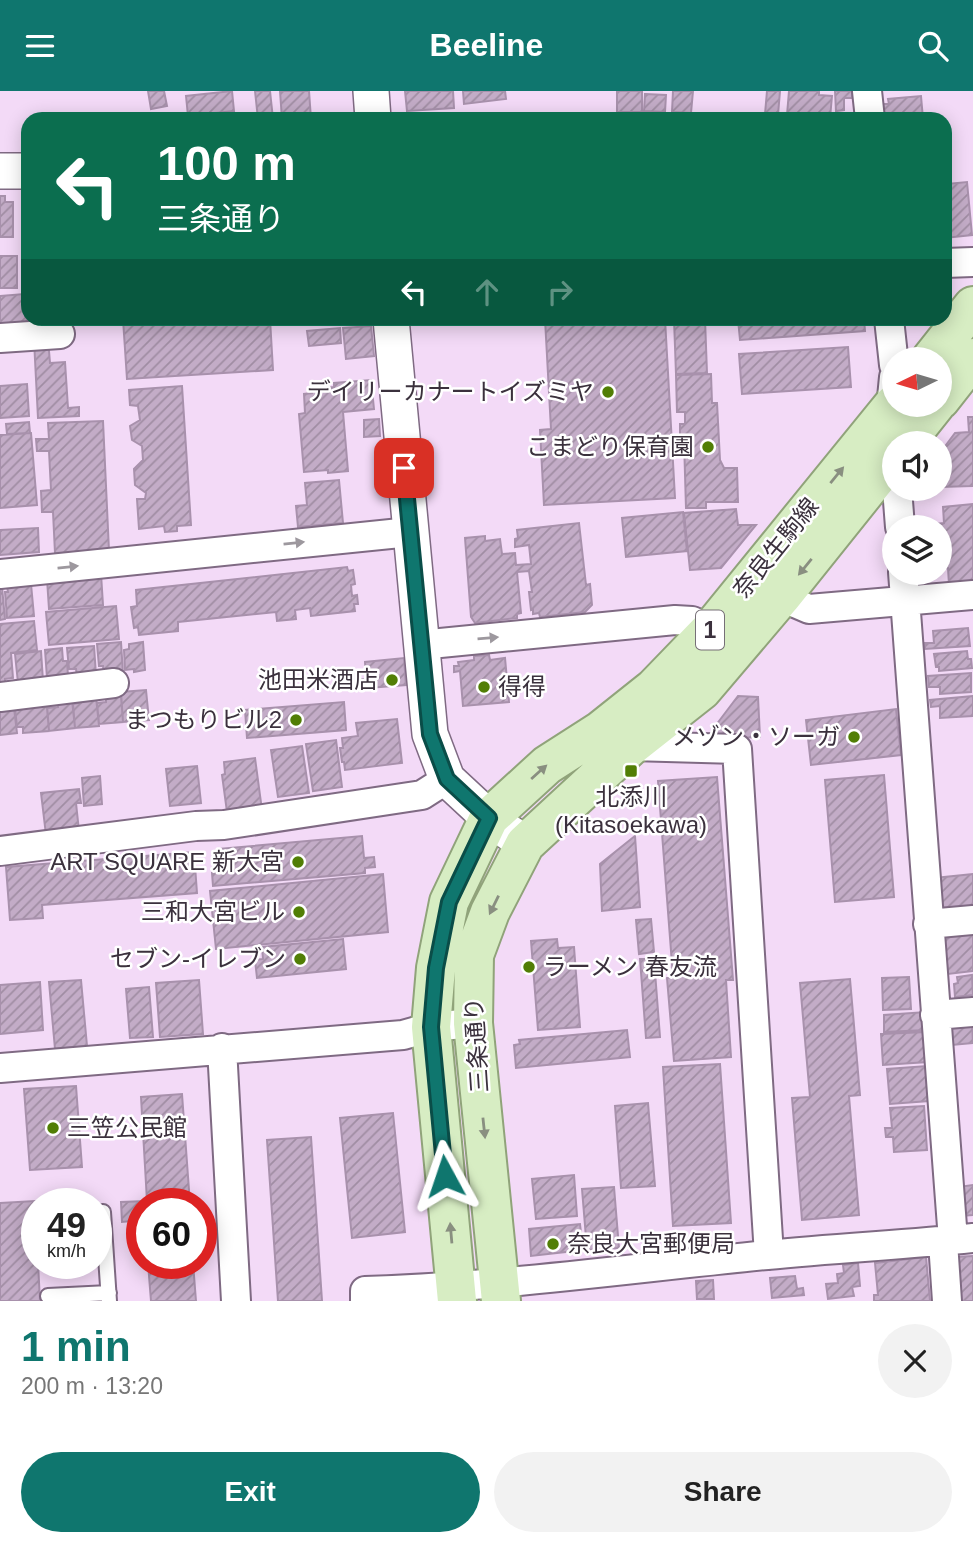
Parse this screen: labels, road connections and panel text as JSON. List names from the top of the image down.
{
  "streets": {
    "main road": ["奈良生駒線", "1", "三条通り"]
  },
  "crossings": [
    ["奈良生駒線", "三条通り"]
  ],
  "places": {
    "other": [
      "デイリーカナートイズミヤ",
      "こまどり保育園",
      "池田米酒店",
      "得得",
      "まつもりビル2",
      "メゾン・ソーガ",
      "ART SQUARE 新大宮",
      "三和大宮ビル",
      "セブン-イレブン",
      "ラーメン 春友流",
      "三笠公民館",
      "奈良大宮郵便局"
    ],
    "transit": ["北添川 (Kitasoekawa)"]
  },
  "north": "left",
  "page": {
    "header": "Beeline",
    "turn": ["100 m", "三条通り"],
    "speed": "49 km/h",
    "limit": "60",
    "heading": ["1 min", "200 m · 13:20"],
    "buttons": ["Exit", "Share"]
  }
}
